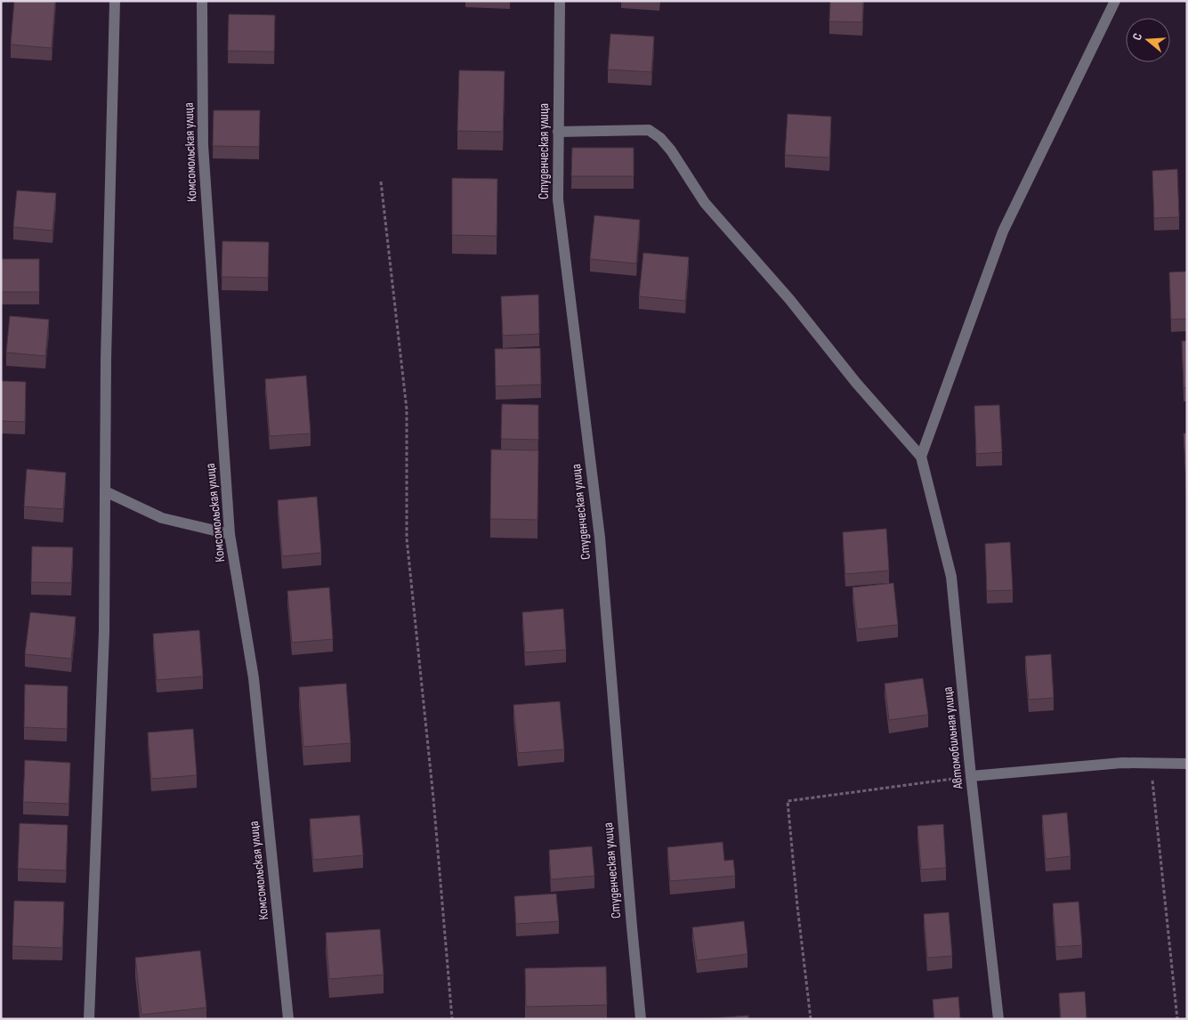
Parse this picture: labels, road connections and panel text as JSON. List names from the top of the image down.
{
  "streets": {
    "street": ["Студенческая улица", "Комсомольская улица", "Автомобильная улица"]
  },
  "north": "left"
}
